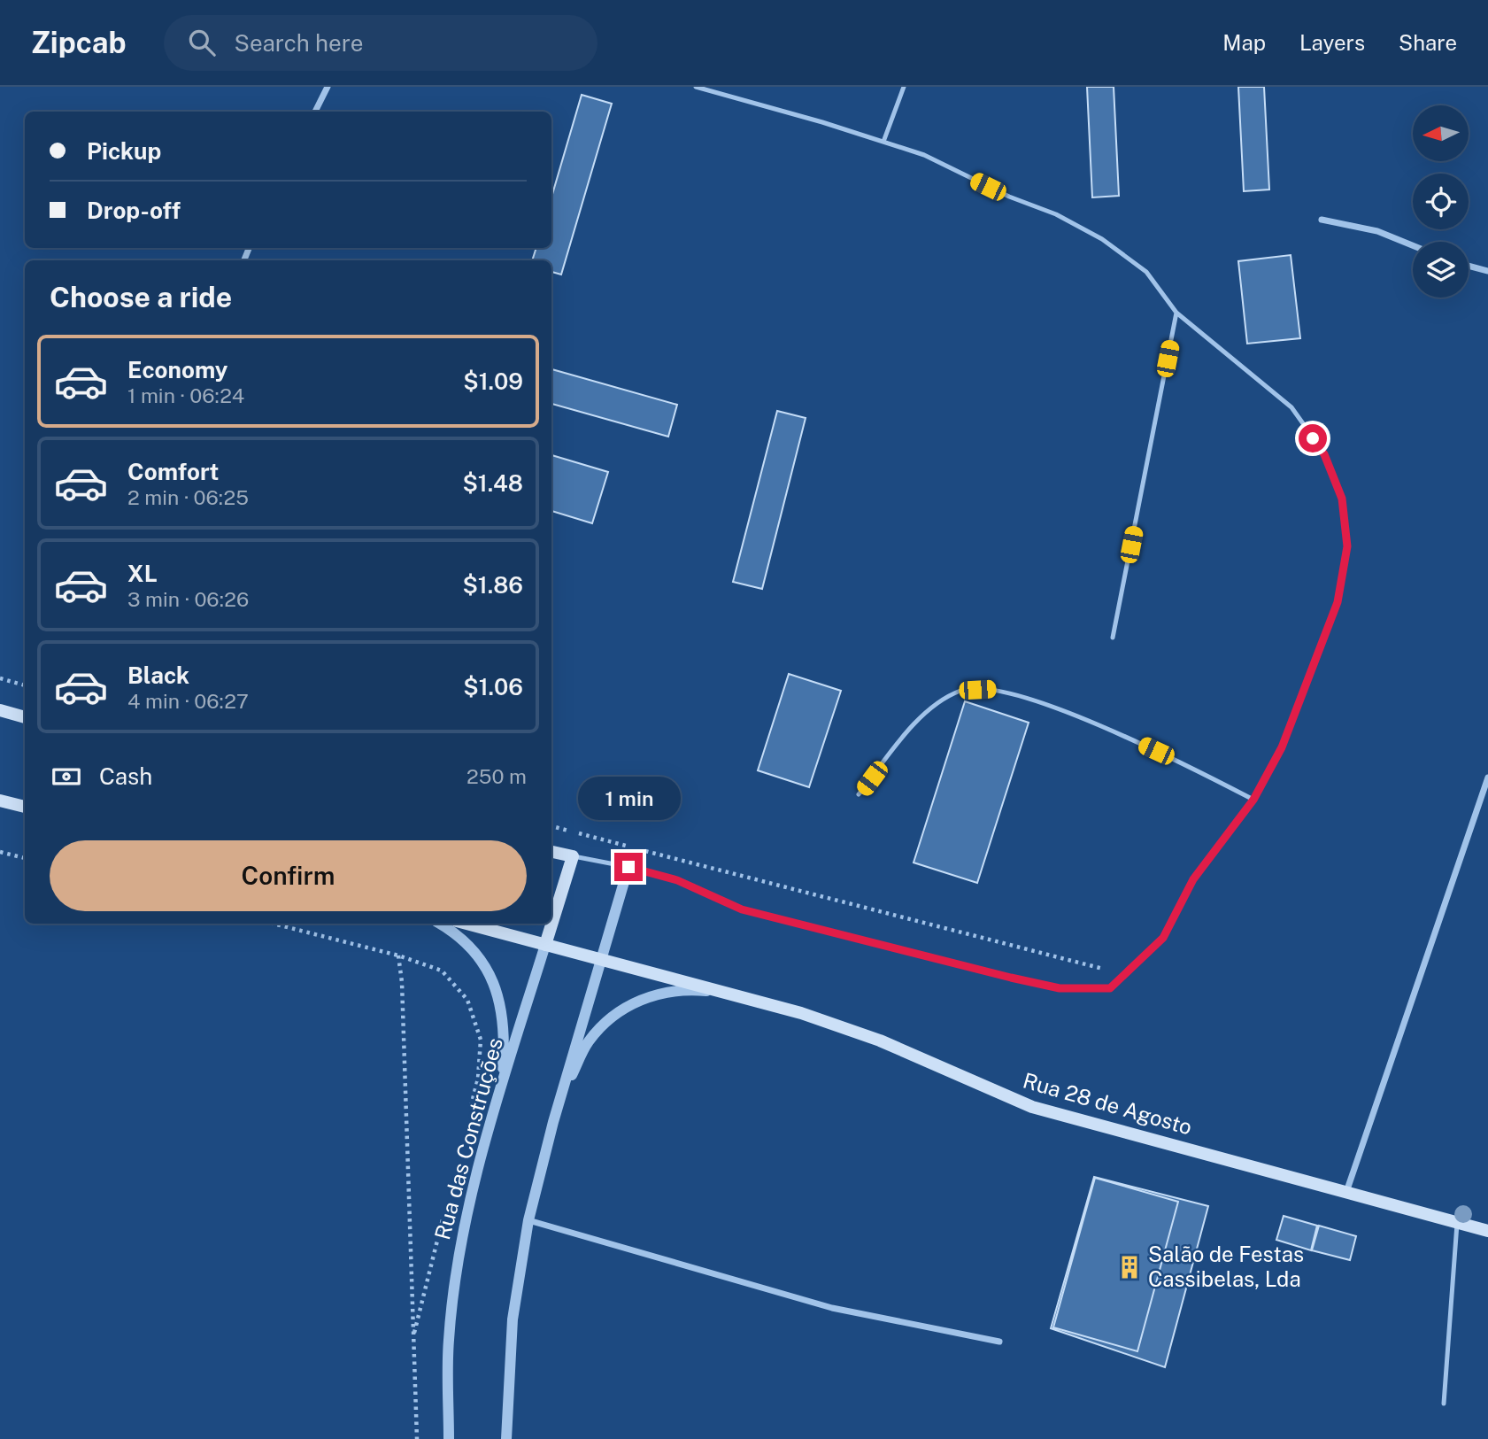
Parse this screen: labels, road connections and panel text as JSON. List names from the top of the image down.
{
  "streets": {
    "main road": ["Rua 28 de Agosto", "Rua das Construções"]
  },
  "crossings": [
    ["Rua 28 de Agosto", "Rua das Construções"]
  ],
  "places": {
    "building": ["Salão de Festas Cassibelas, Lda"]
  },
  "north": "left",
  "page": {
    "header": "Zipcab",
    "search": "Search here",
    "nav": ["Map", "Layers", "Share"],
    "banner": ["Pickup", "Drop-off"],
    "heading": "Choose a ride",
    "list": [
      {
        "name": "Economy",
        "note": "1 min · 06:24",
        "value": "$1.09"
      },
      {
        "name": "Comfort",
        "note": "2 min · 06:25",
        "value": "$1.48"
      },
      {
        "name": "XL",
        "note": "3 min · 06:26",
        "value": "$1.86"
      },
      {
        "name": "Black",
        "note": "4 min · 06:27",
        "value": "$1.06"
      }
    ],
    "pay": ["Cash", "250 m"],
    "bubble": "1 min",
    "buttons": "Confirm"
  }
}
